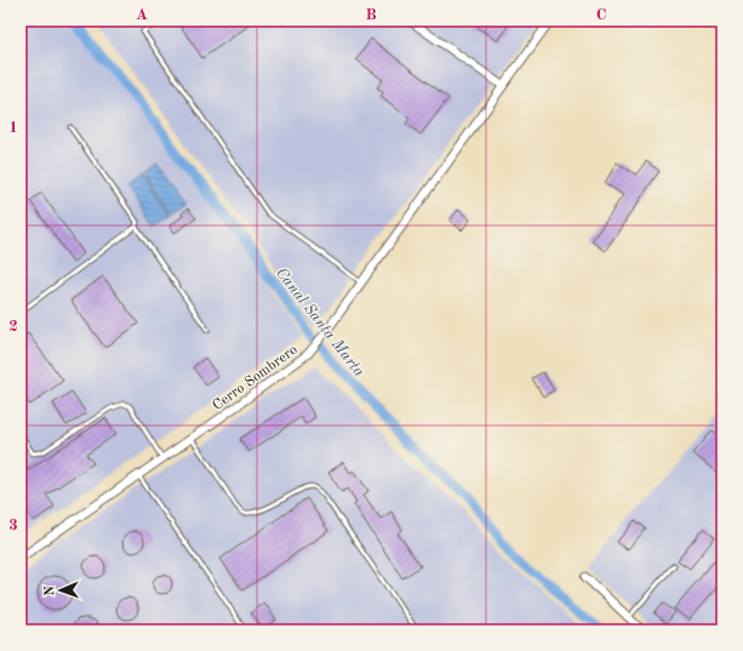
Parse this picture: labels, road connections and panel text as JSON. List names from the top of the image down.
{
  "streets": {
    "street": ["Cerro Sombrero"]
  },
  "water": ["Canal Santa Marta"],
  "north": "left",
  "grid": {
    "columns": ["A", "B", "C"],
    "rows": ["1", "2", "3"]
  }
}
